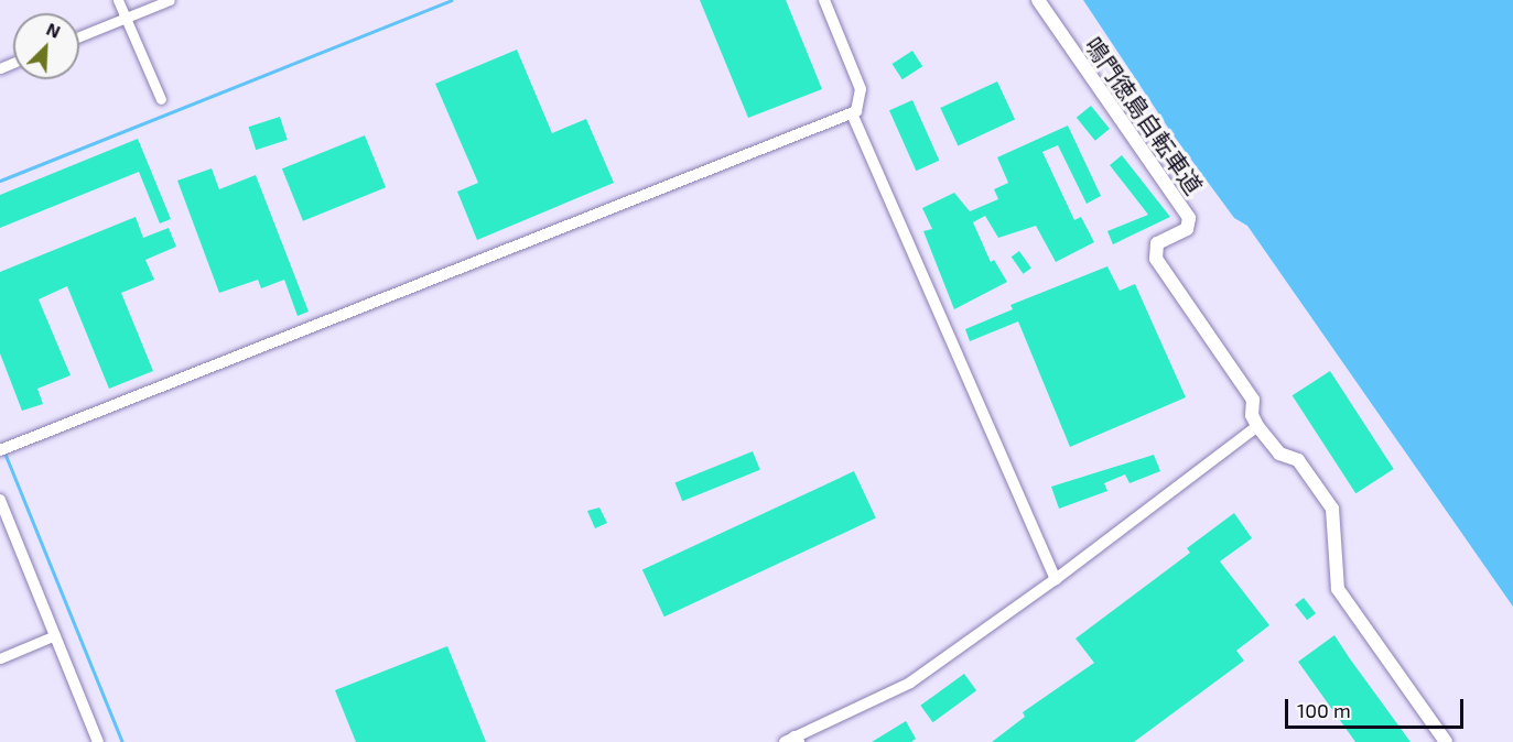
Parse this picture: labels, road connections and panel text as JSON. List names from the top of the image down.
{
  "streets": {
    "main road": ["鳴門徳島自転車道"]
  },
  "scale_bar": "100 m",
  "north": "top right"
}
